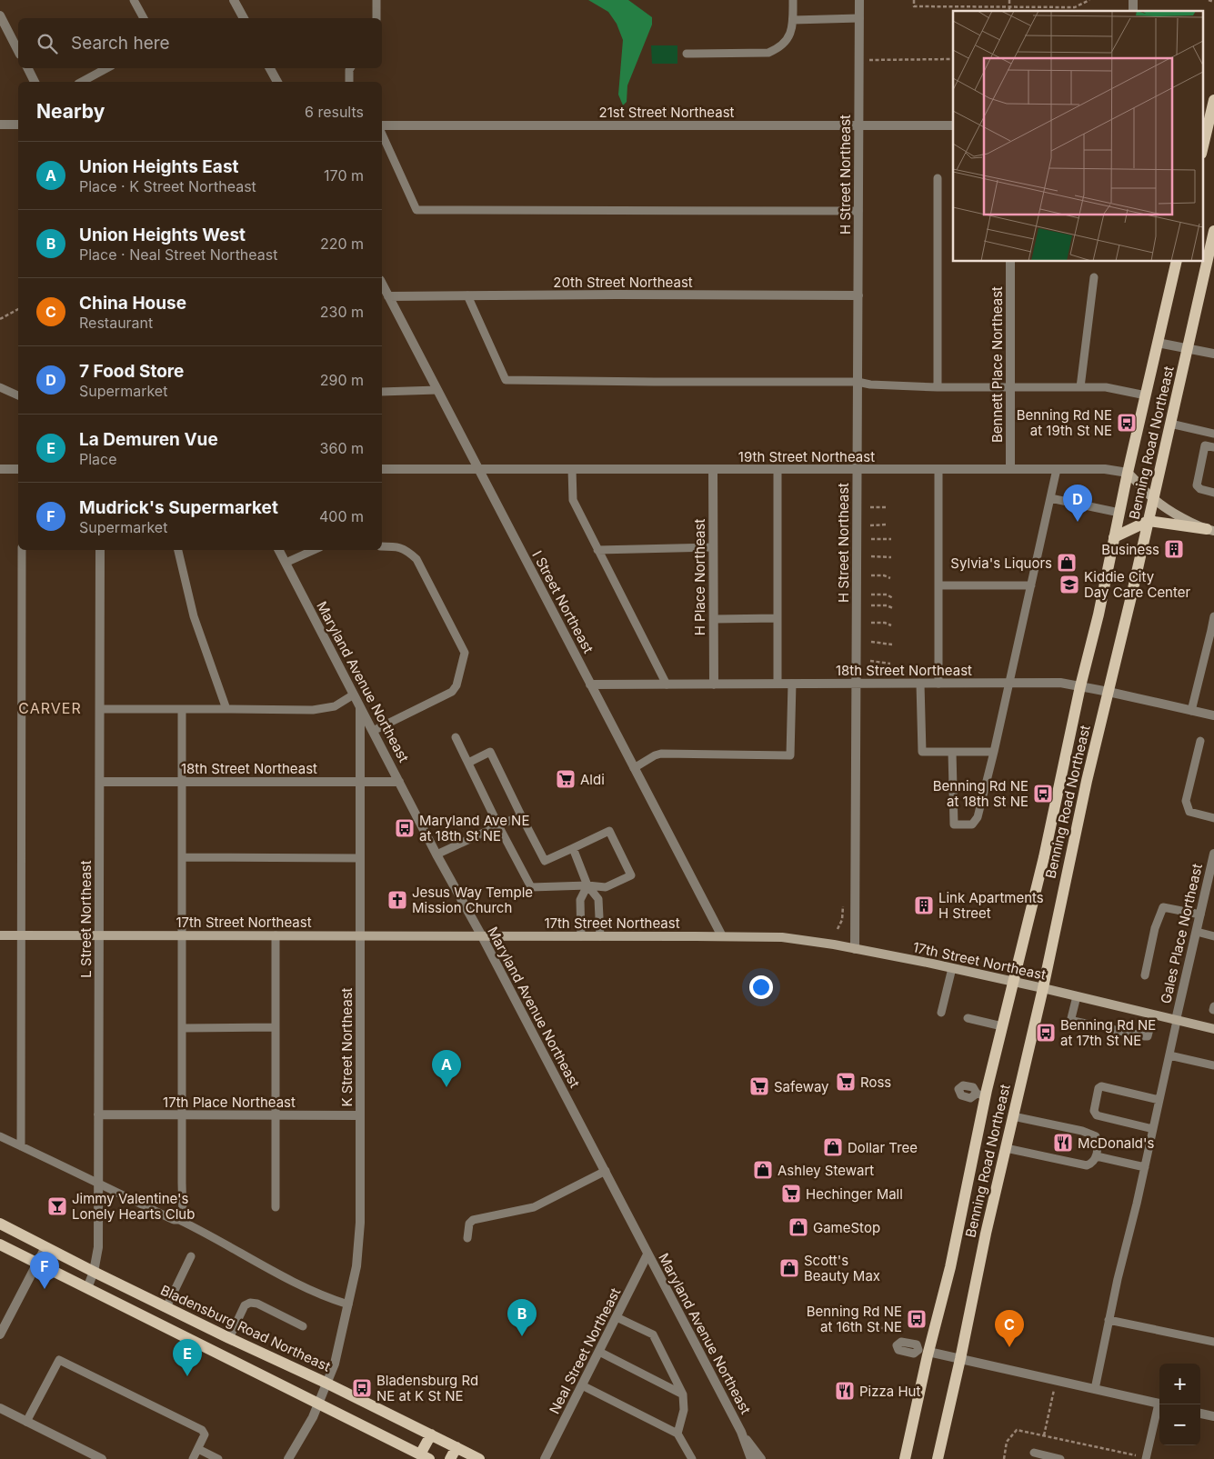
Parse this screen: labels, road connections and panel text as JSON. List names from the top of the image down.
{
  "streets": {
    "main road": ["Benning Road Northeast", "17th Street Northeast", "Bladensburg Road Northeast"],
    "street": [
      "21st Street Northeast",
      "H Street Northeast",
      "20th Street Northeast",
      "Bennett Place Northeast",
      "19th Street Northeast",
      "H Place Northeast",
      "I Street Northeast",
      "18th Street Northeast",
      "Maryland Avenue Northeast",
      "L Street Northeast",
      "Gales Place Northeast",
      "K Street Northeast",
      "17th Place Northeast",
      "Neal Street Northeast"
    ]
  },
  "crossings": [
    ["21st Street Northeast", "H Street Northeast"],
    ["H Street Northeast", "20th Street Northeast"],
    ["H Street Northeast", "19th Street Northeast"],
    ["H Street Northeast", "18th Street Northeast"],
    ["H Street Northeast", "17th Street Northeast"],
    ["20th Street Northeast", "I Street Northeast"],
    ["Bennett Place Northeast", "19th Street Northeast"],
    ["Benning Road Northeast", "19th Street Northeast"],
    ["Benning Road Northeast", "18th Street Northeast"],
    ["Benning Road Northeast", "17th Street Northeast"],
    ["19th Street Northeast", "H Place Northeast"],
    ["19th Street Northeast", "I Street Northeast"],
    ["H Place Northeast", "18th Street Northeast"],
    ["I Street Northeast", "18th Street Northeast"],
    ["I Street Northeast", "17th Street Northeast"],
    ["18th Street Northeast", "Maryland Avenue Northeast"],
    ["18th Street Northeast", "L Street Northeast"],
    ["18th Street Northeast", "K Street Northeast"],
    ["Maryland Avenue Northeast", "17th Street Northeast"],
    ["Maryland Avenue Northeast", "K Street Northeast"],
    ["Maryland Avenue Northeast", "Neal Street Northeast"],
    ["L Street Northeast", "17th Street Northeast"],
    ["L Street Northeast", "17th Place Northeast"],
    ["L Street Northeast", "Bladensburg Road Northeast"],
    ["17th Street Northeast", "Gales Place Northeast"],
    ["17th Street Northeast", "K Street Northeast"],
    ["K Street Northeast", "17th Place Northeast"],
    ["K Street Northeast", "Bladensburg Road Northeast"]
  ],
  "districts": ["CARVER"],
  "places": {
    "bus stop": [
      "Benning Rd NE at 19th St NE",
      "Benning Rd NE at 18th St NE",
      "Maryland Ave NE at 18th St NE",
      "Benning Rd NE at 17th St NE",
      "Benning Rd NE at 16th St NE",
      "Bladensburg Rd NE at K St NE"
    ],
    "building": ["Business", "Link Apartments H Street"],
    "shop": [
      "Sylvia's Liquors",
      "Dollar Tree",
      "Ashley Stewart",
      "GameStop",
      "Scott's Beauty Max"
    ],
    "school or university": ["Kiddie City Day Care Center"],
    "supermarket": [
      "Aldi",
      "Ross",
      "Safeway",
      "Hechinger Mall"
    ],
    "church": ["Jesus Way Temple Mission Church"],
    "restaurant": ["McDonald's", "Pizza Hut"],
    "bar": ["Jimmy Valentine's Lonely Hearts Club"]
  },
  "page": {
    "search": "Search here",
    "heading": ["Nearby", "6 results"],
    "list": [
      {
        "mark": "A",
        "name": "Union Heights East",
        "note": "Place · K Street Northeast",
        "value": "170 m"
      },
      {
        "mark": "B",
        "name": "Union Heights West",
        "note": "Place · Neal Street Northeast",
        "value": "220 m"
      },
      {
        "mark": "C",
        "name": "China House",
        "note": "Restaurant",
        "value": "230 m"
      },
      {
        "mark": "D",
        "name": "7 Food Store",
        "note": "Supermarket",
        "value": "290 m"
      },
      {
        "mark": "E",
        "name": "La Demuren Vue",
        "note": "Place",
        "value": "360 m"
      },
      {
        "mark": "F",
        "name": "Mudrick's Supermarket",
        "note": "Supermarket",
        "value": "400 m"
      }
    ],
    "pins": [
      "D",
      "A",
      "F",
      "B",
      "C",
      "E"
    ],
    "map_buttons": ["+", "−"]
  }
}
